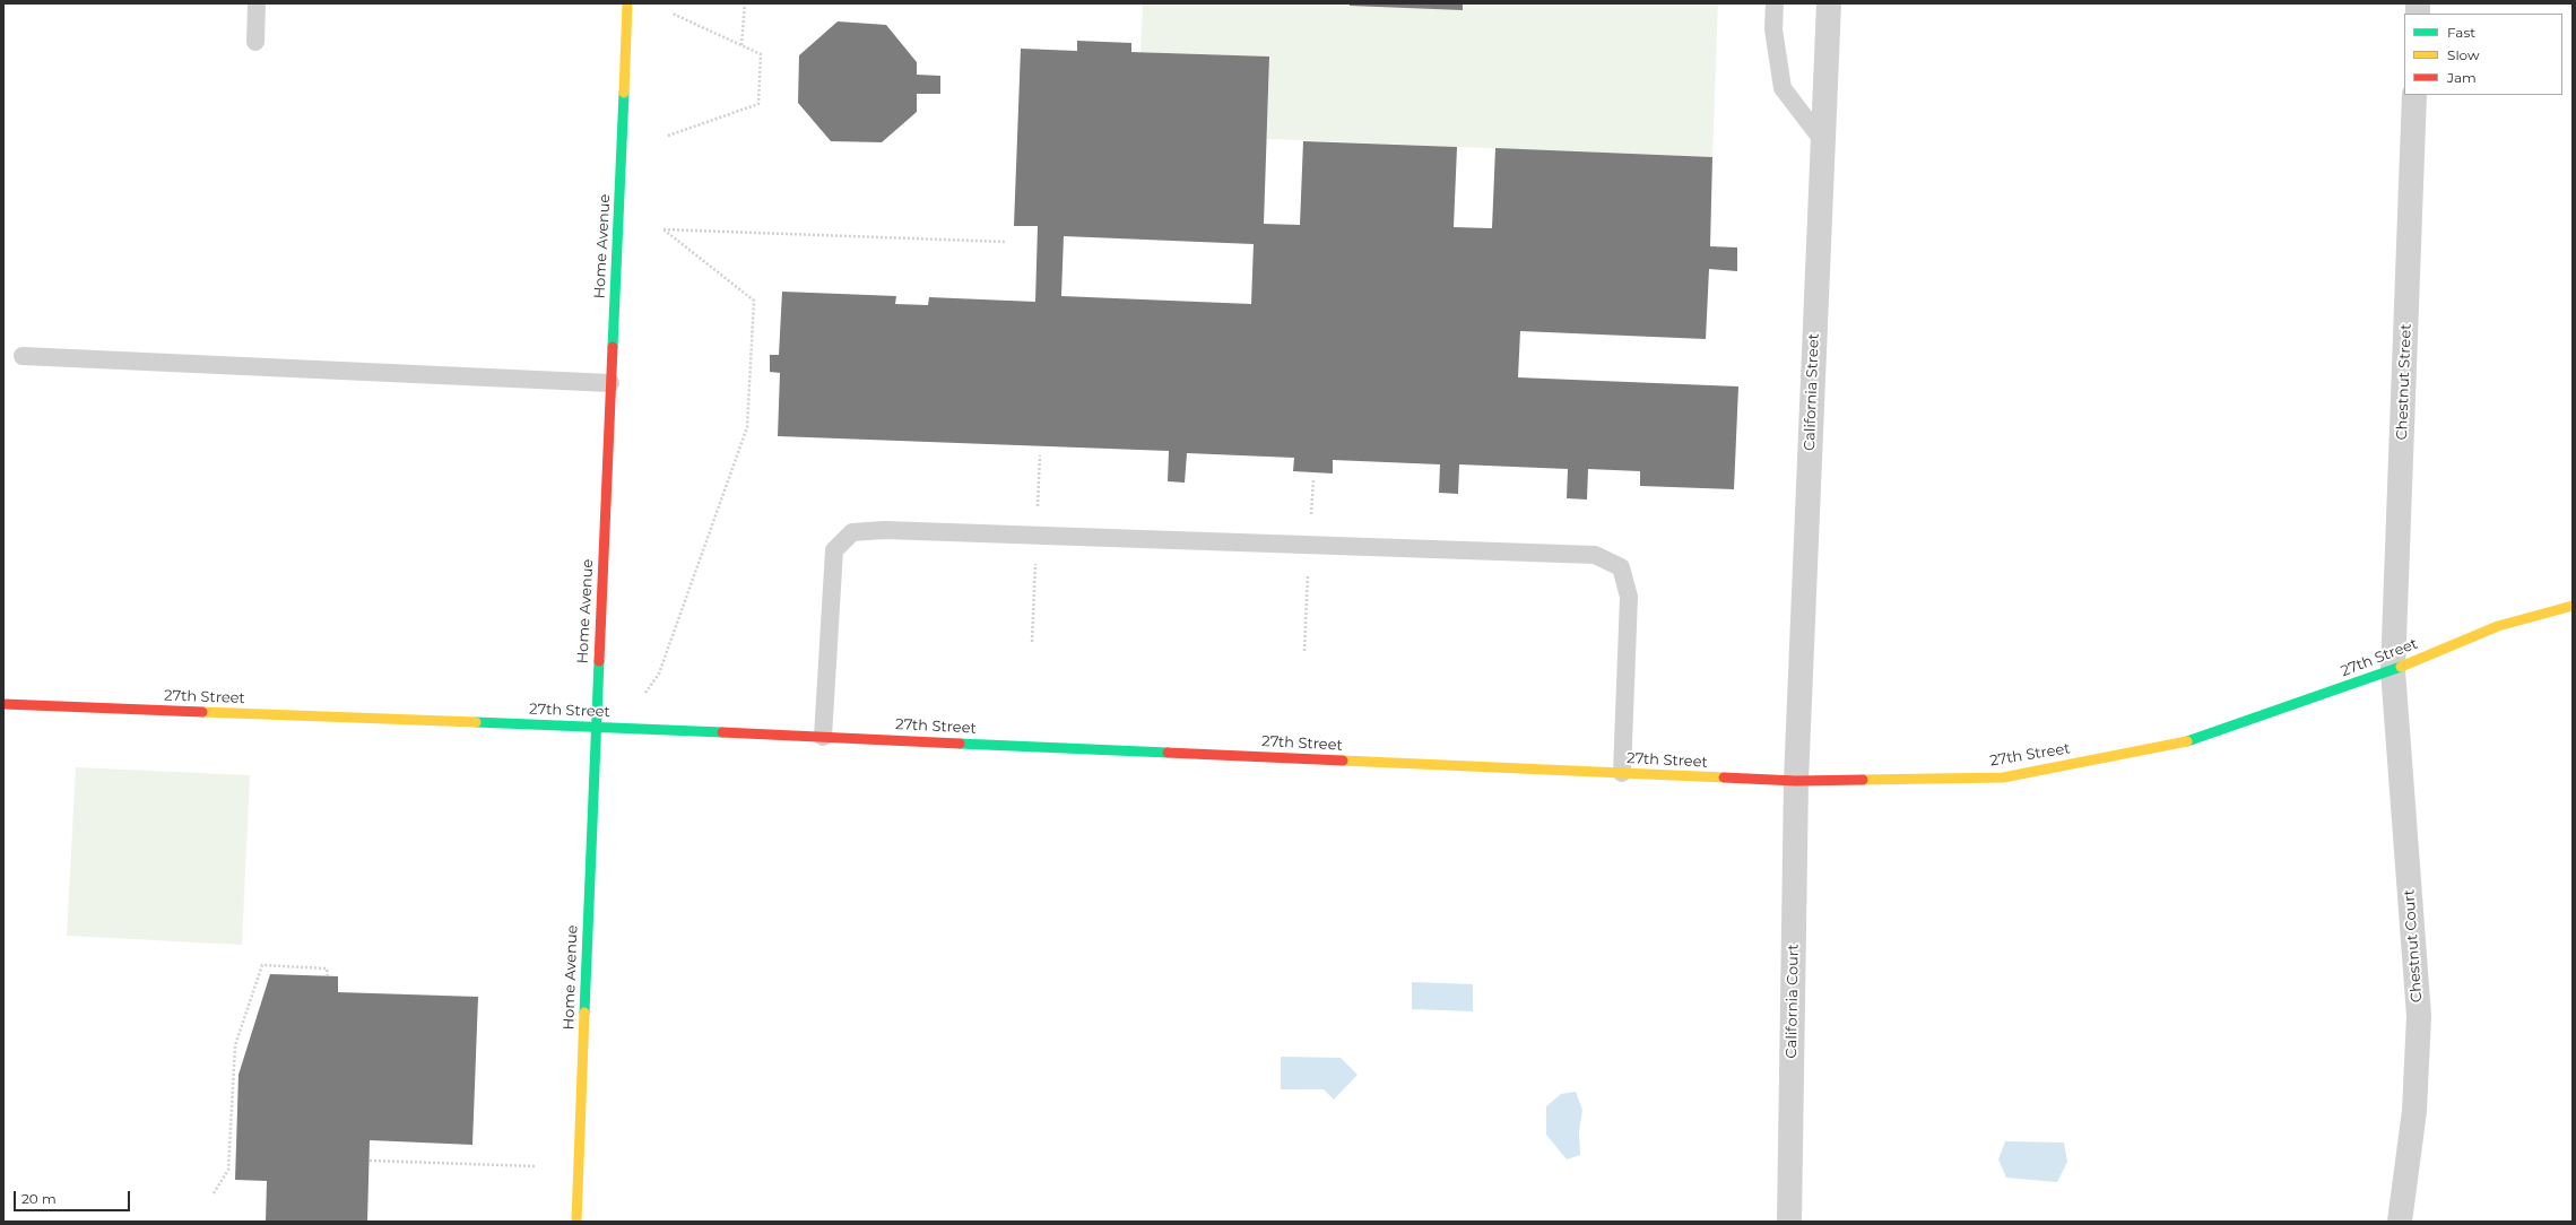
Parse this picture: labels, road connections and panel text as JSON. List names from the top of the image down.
{
  "streets": {
    "street": [
      "Home Avenue",
      "Chestnut Street",
      "California Street",
      "27th Street",
      "Chestnut Court",
      "California Court"
    ]
  },
  "crossings": [
    ["Home Avenue", "27th Street"],
    ["Chestnut Street", "27th Street"],
    ["Chestnut Street", "Chestnut Court"],
    ["California Street", "27th Street"],
    ["California Street", "California Court"],
    ["27th Street", "Chestnut Court"],
    ["27th Street", "California Court"]
  ],
  "legend": ["Fast", "Slow", "Jam"],
  "scale_bar": "20 m"
}
